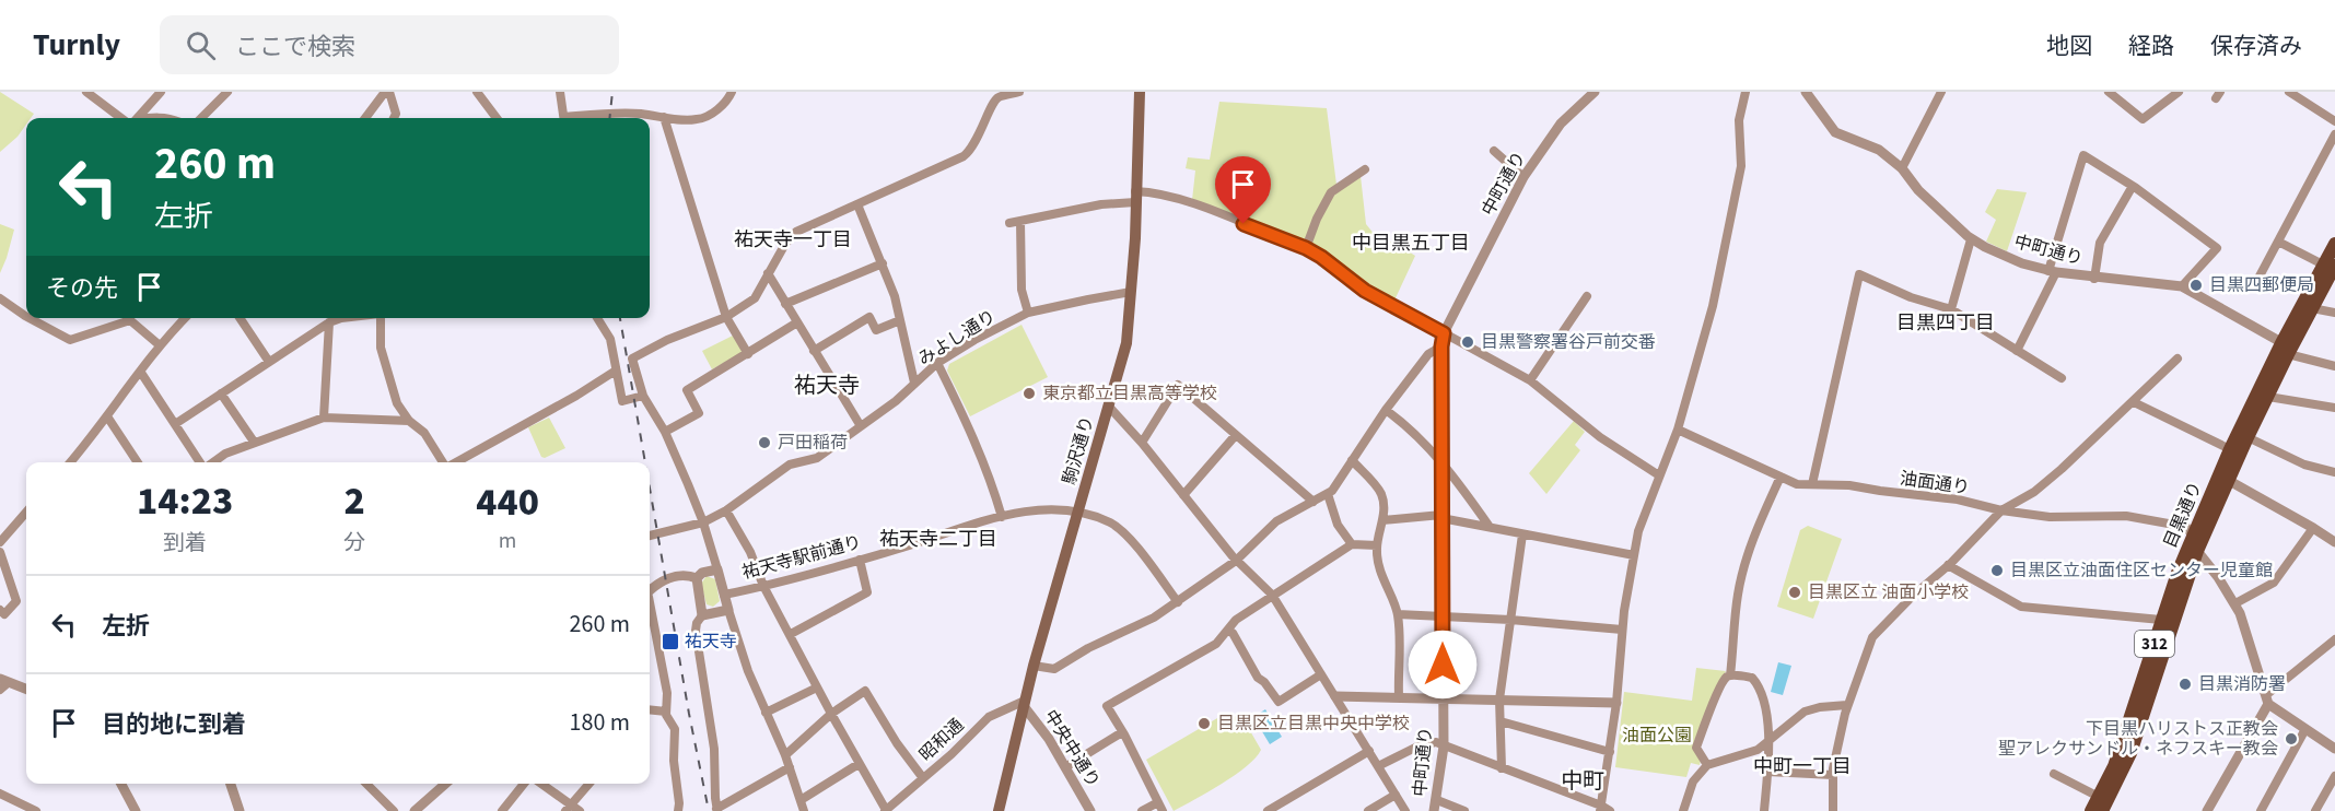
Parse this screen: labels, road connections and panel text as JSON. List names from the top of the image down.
{
  "streets": {
    "main road": ["駒沢通り", "目黒通り", "312"],
    "street": [
      "中町通り",
      "みよし通り",
      "油面通り",
      "祐天寺駅前通り",
      "昭和通",
      "中央中通り"
    ]
  },
  "crossings": [
    ["中町通り", "目黒通り"],
    ["みよし通り", "駒沢通り"],
    ["駒沢通り", "祐天寺駅前通り"],
    ["駒沢通り", "昭和通"],
    ["駒沢通り", "中央中通り"],
    ["油面通り", "目黒通り"],
    ["昭和通", "中央中通り"]
  ],
  "districts": [
    "祐天寺一丁目",
    "中目黒五丁目",
    "目黒四丁目",
    "祐天寺",
    "祐天寺二丁目",
    "中町一丁目",
    "中町"
  ],
  "parks": ["油面公園"],
  "places": {
    "other": [
      "目黒四郵便局",
      "目黒警察署谷戸前交番",
      "東京都立目黒高等学校",
      "戸田稲荷",
      "目黒区立油面住区センター児童館",
      "目黒区立 油面小学校",
      "目黒消防署",
      "目黒区立目黒中央中学校",
      "下目黒ハリストス正教会 聖アレクサンドル・ネフスキー教会"
    ],
    "transit": ["祐天寺"]
  },
  "page": {
    "header": "Turnly",
    "search": "ここで検索",
    "nav": ["地図", "経路", "保存済み"],
    "turn": ["260 m", "左折"],
    "then": "その先",
    "eta": [
      "14:23",
      "到着",
      "2",
      "分",
      "440",
      "m"
    ],
    "list": [
      {
        "name": "左折",
        "value": "260 m"
      },
      {
        "name": "目的地に到着",
        "value": "180 m"
      }
    ]
  }
}
